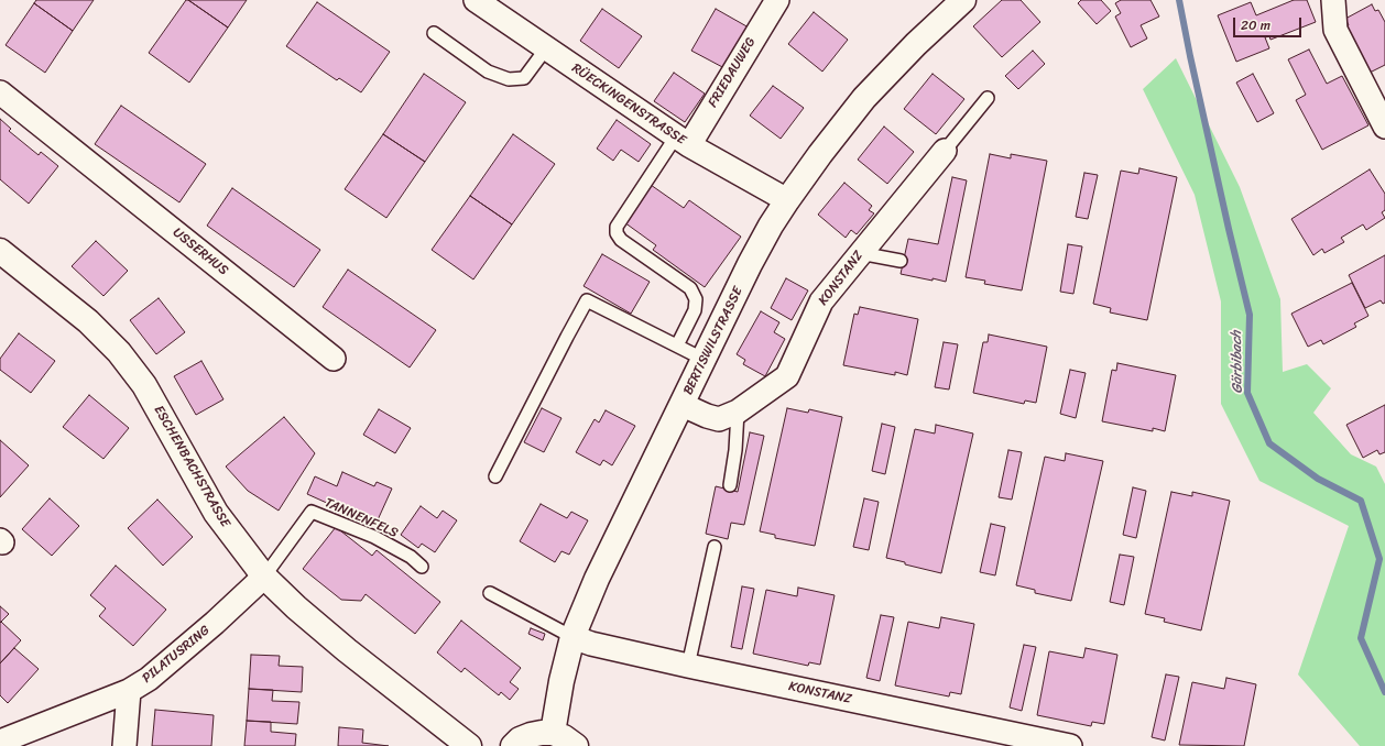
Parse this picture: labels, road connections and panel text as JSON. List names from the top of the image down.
{
  "streets": {
    "main road": ["BERTISWILSTRASSE", "ESCHENBACHSTRASSE"],
    "street": [
      "FRIEDAUWEG",
      "RÜECKINGENSTRASSE",
      "USSERHUS",
      "KONSTANZ",
      "PILATUSRING"
    ],
    "lane": ["TANNENFELS"]
  },
  "crossings": [
    ["FRIEDAUWEG", "RÜECKINGENSTRASSE"],
    ["RÜECKINGENSTRASSE", "BERTISWILSTRASSE"],
    ["KONSTANZ", "BERTISWILSTRASSE"],
    ["ESCHENBACHSTRASSE", "TANNENFELS"],
    ["ESCHENBACHSTRASSE", "PILATUSRING"],
    ["TANNENFELS", "PILATUSRING"]
  ],
  "water": ["Gärbibach"],
  "scale_bar": "20 m"
}
